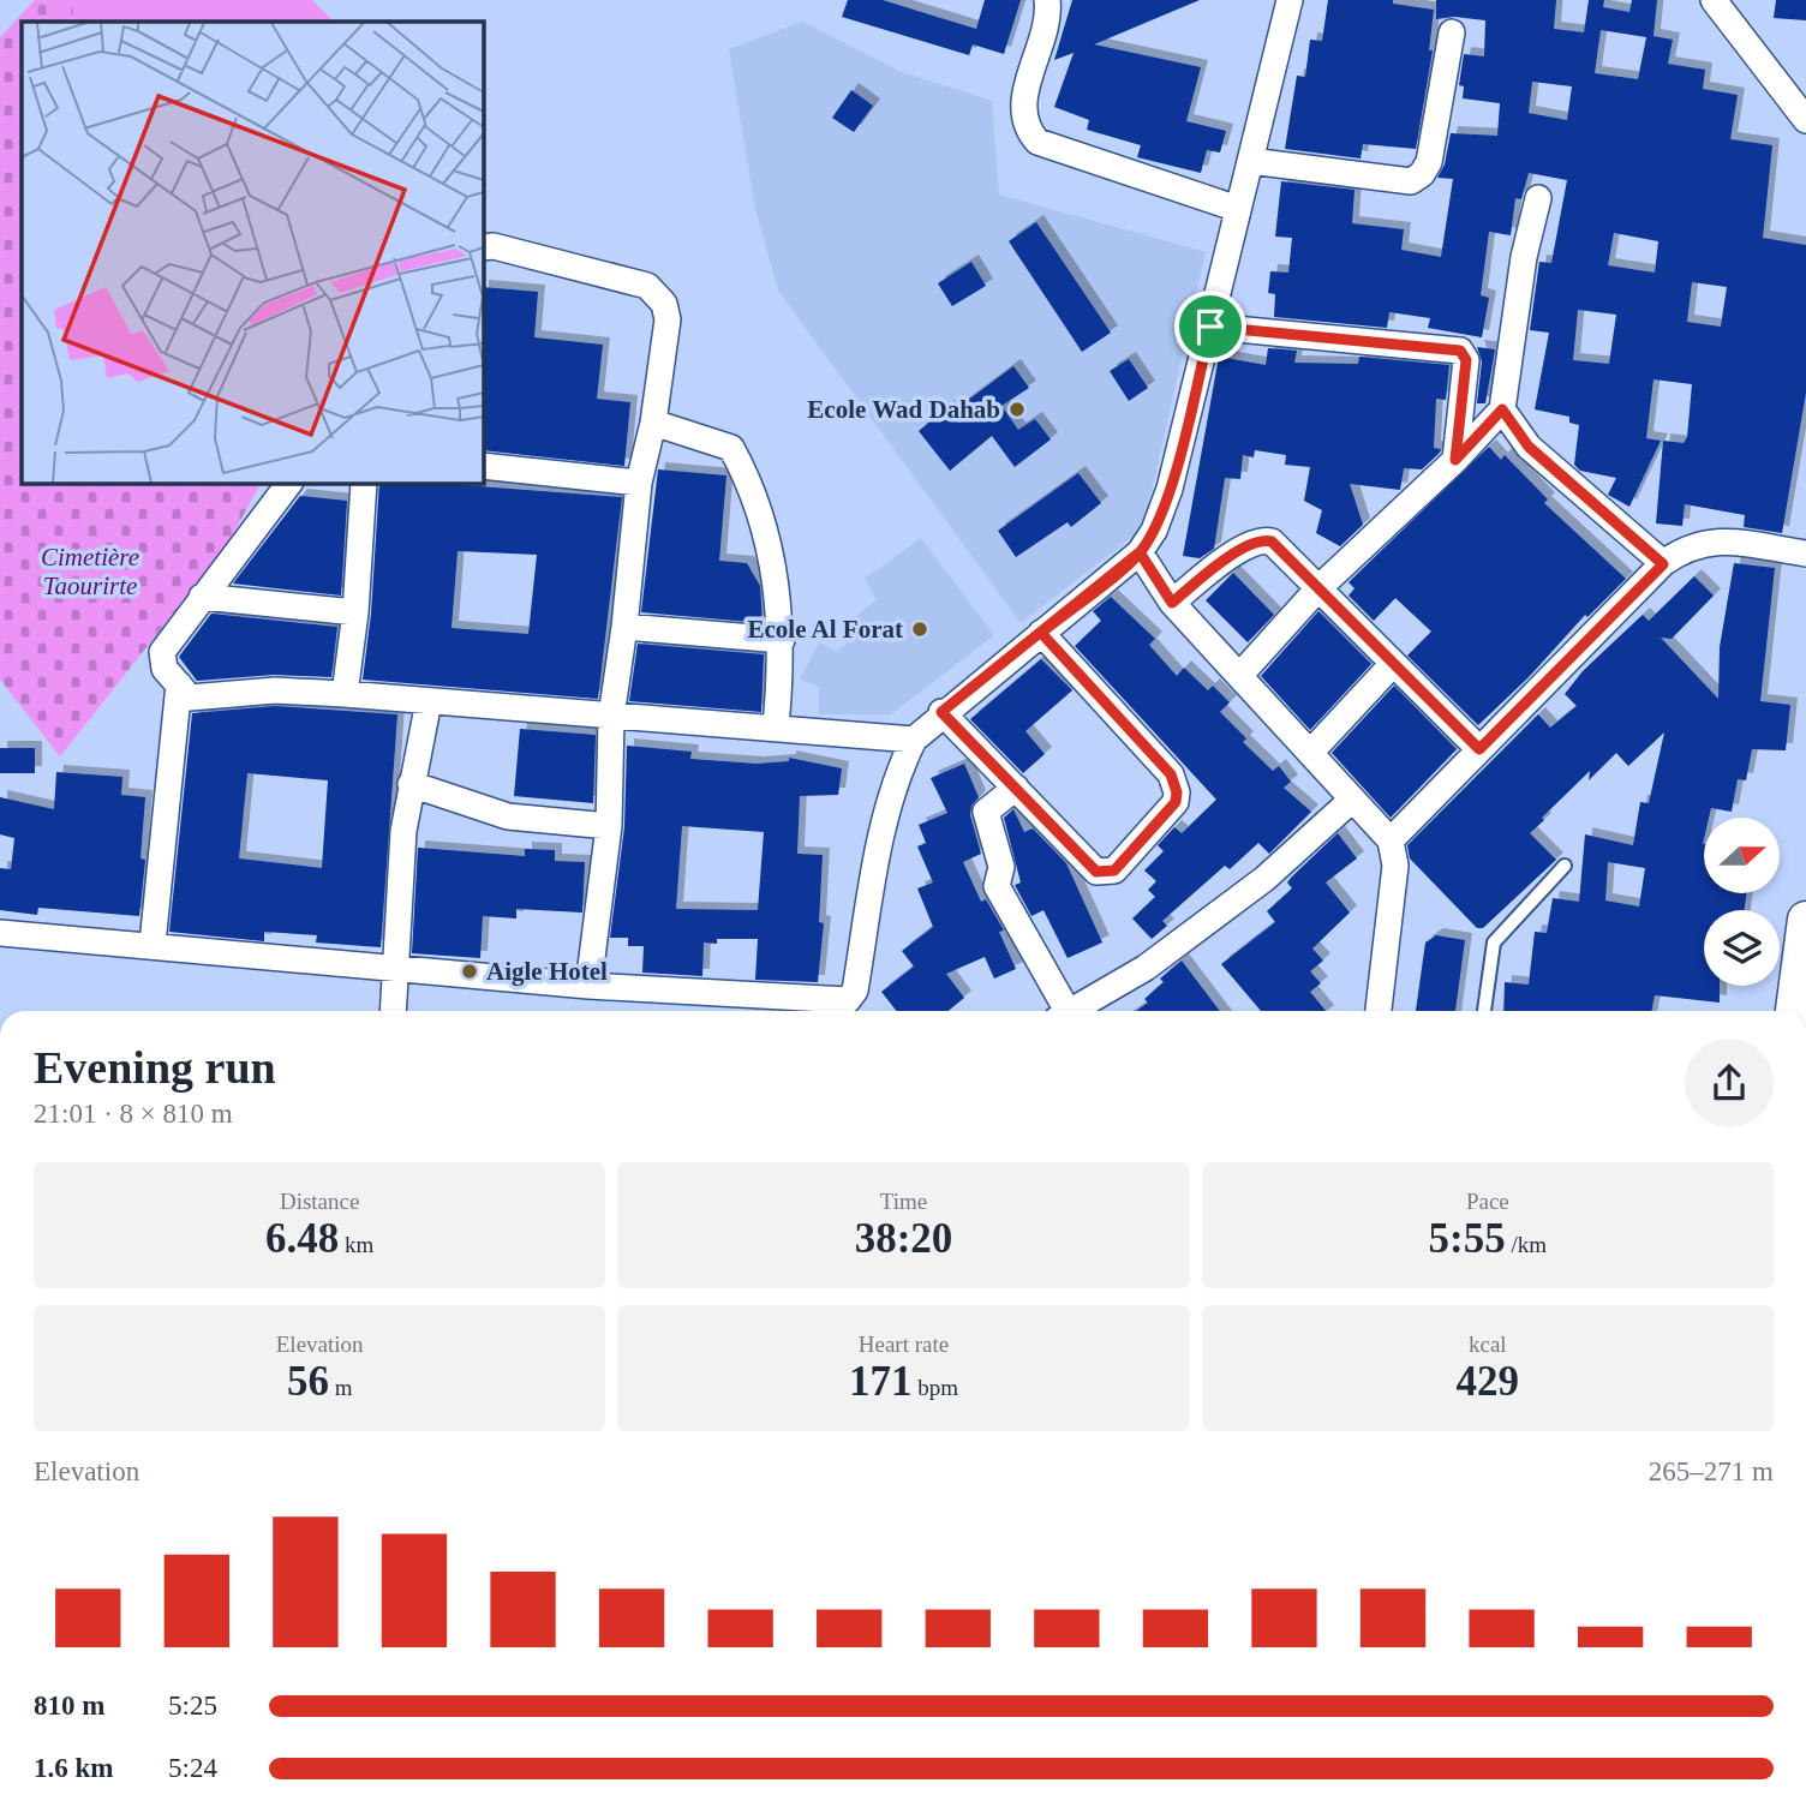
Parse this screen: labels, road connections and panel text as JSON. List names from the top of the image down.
{
  "parks": ["Cimetière Taourirte"],
  "places": ["Ecole Wad Dahab", "Ecole Al Forat", "Aigle Hotel"],
  "north": "right",
  "page": {
    "heading": ["Evening run", "21:01 · 8 × 810 m"],
    "stats": [
      ["Distance", "6.48 km"],
      ["Time", "38:20"],
      ["Pace", "5:55 /km"],
      ["Elevation", "56 m"],
      ["Heart rate", "171 bpm"],
      ["kcal", "429"]
    ],
    "chart": ["Elevation", "265–271 m"],
    "list": [
      {
        "name": "810 m",
        "note": "5:25"
      },
      {
        "name": "1.6 km",
        "note": "5:24"
      }
    ]
  }
}
